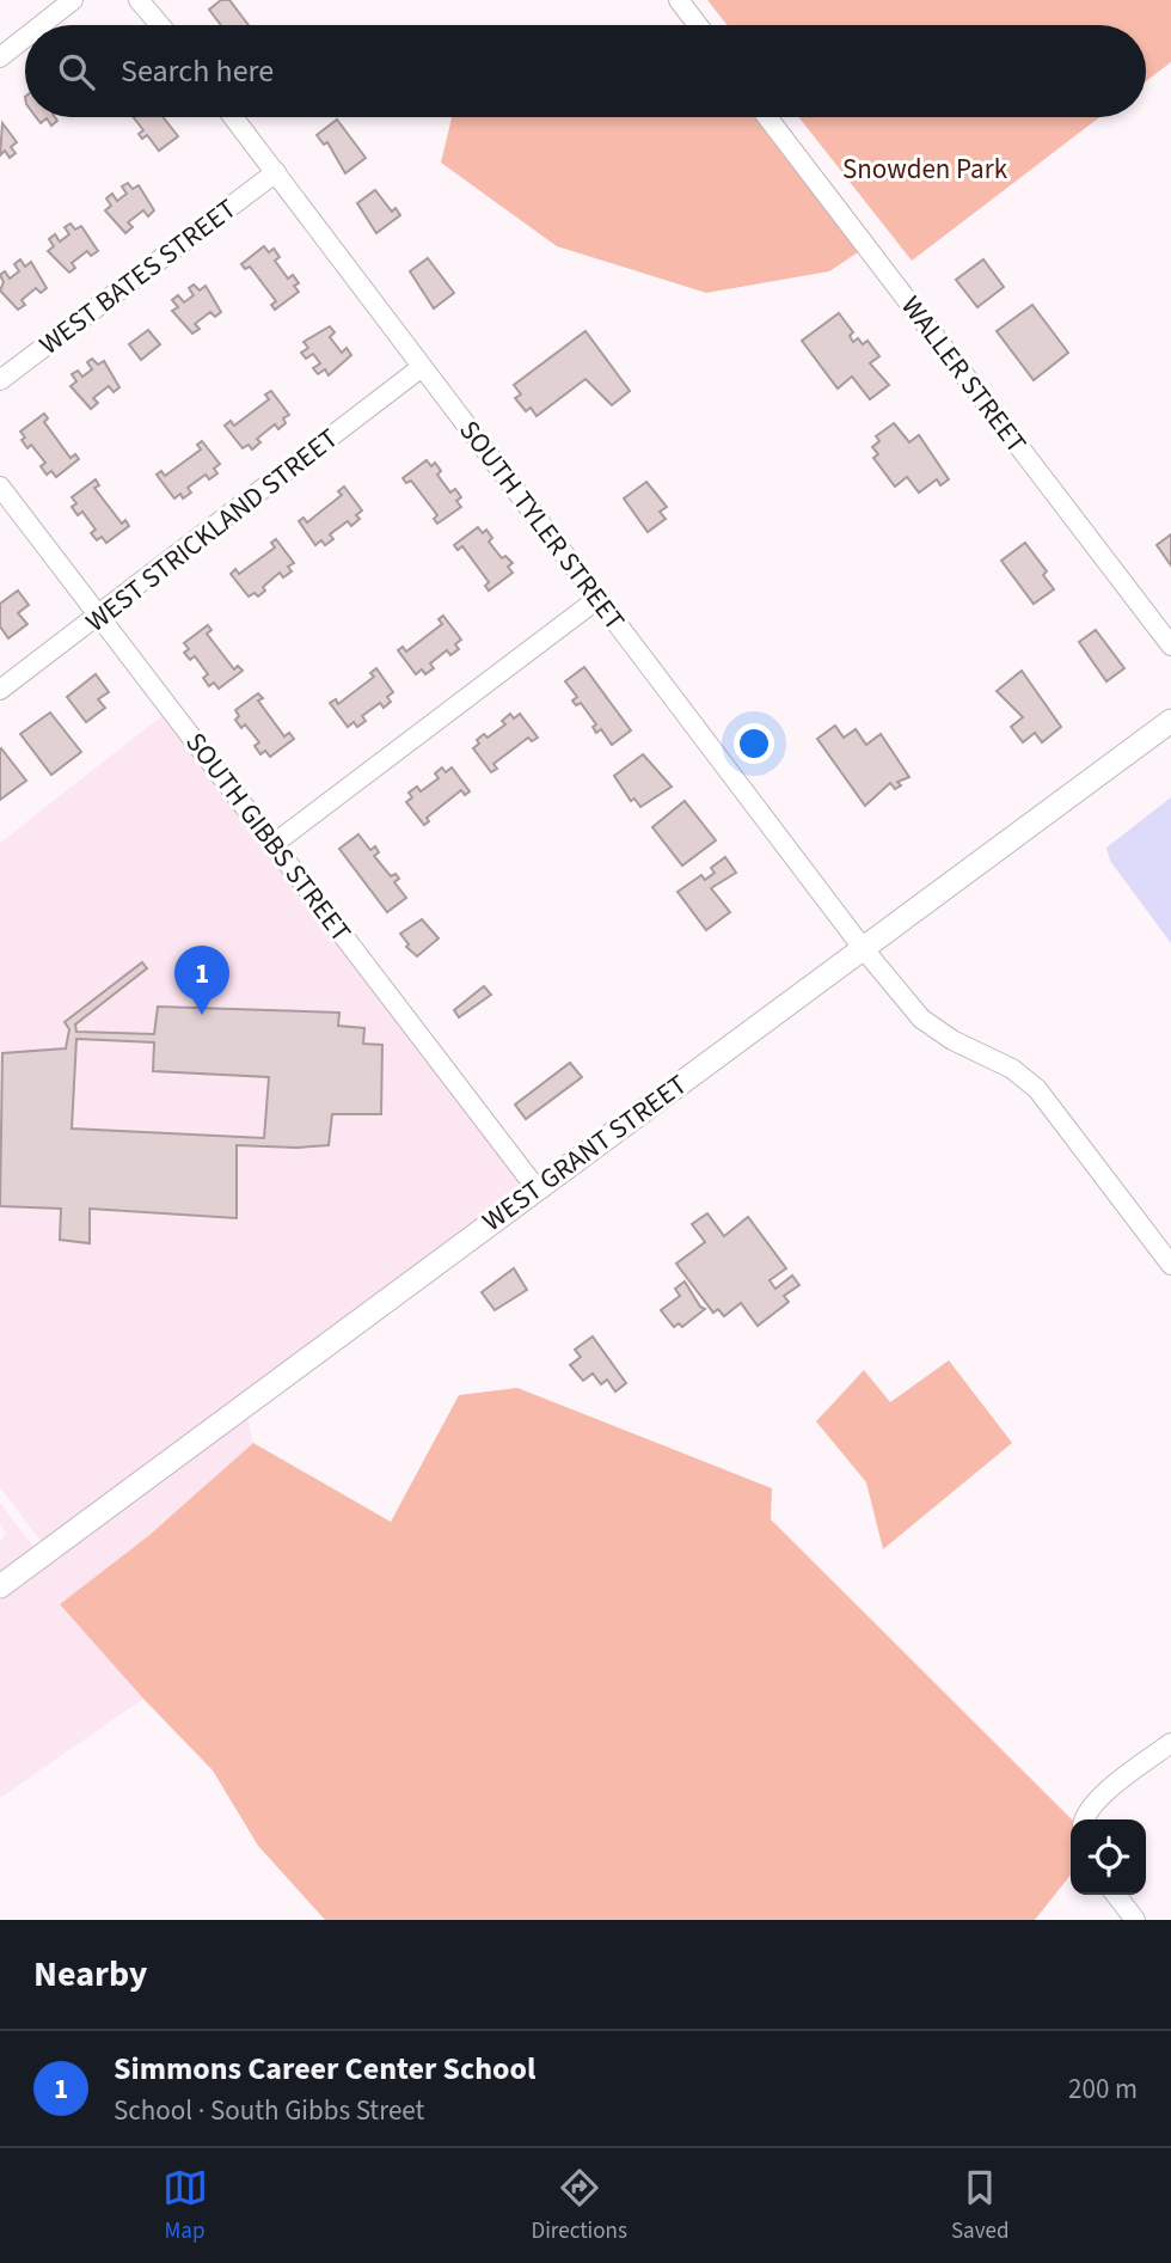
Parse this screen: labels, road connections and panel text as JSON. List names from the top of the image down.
{
  "streets": {
    "street": [
      "WEST BATES STREET",
      "WALLER STREET",
      "SOUTH TYLER STREET",
      "WEST STRICKLAND STREET",
      "SOUTH GIBBS STREET",
      "WEST GRANT STREET"
    ]
  },
  "crossings": [
    ["WEST BATES STREET", "SOUTH TYLER STREET"],
    ["SOUTH TYLER STREET", "WEST STRICKLAND STREET"],
    ["SOUTH TYLER STREET", "WEST GRANT STREET"],
    ["WEST STRICKLAND STREET", "SOUTH GIBBS STREET"],
    ["SOUTH GIBBS STREET", "WEST GRANT STREET"]
  ],
  "parks": ["Snowden Park"],
  "page": {
    "search": "Search here",
    "pins": "1",
    "heading": "Nearby",
    "list": [
      {
        "mark": "1",
        "name": "Simmons Career Center School",
        "note": "School · South Gibbs Street",
        "value": "200 m"
      }
    ],
    "nav": ["Map", "Directions", "Saved"]
  }
}
